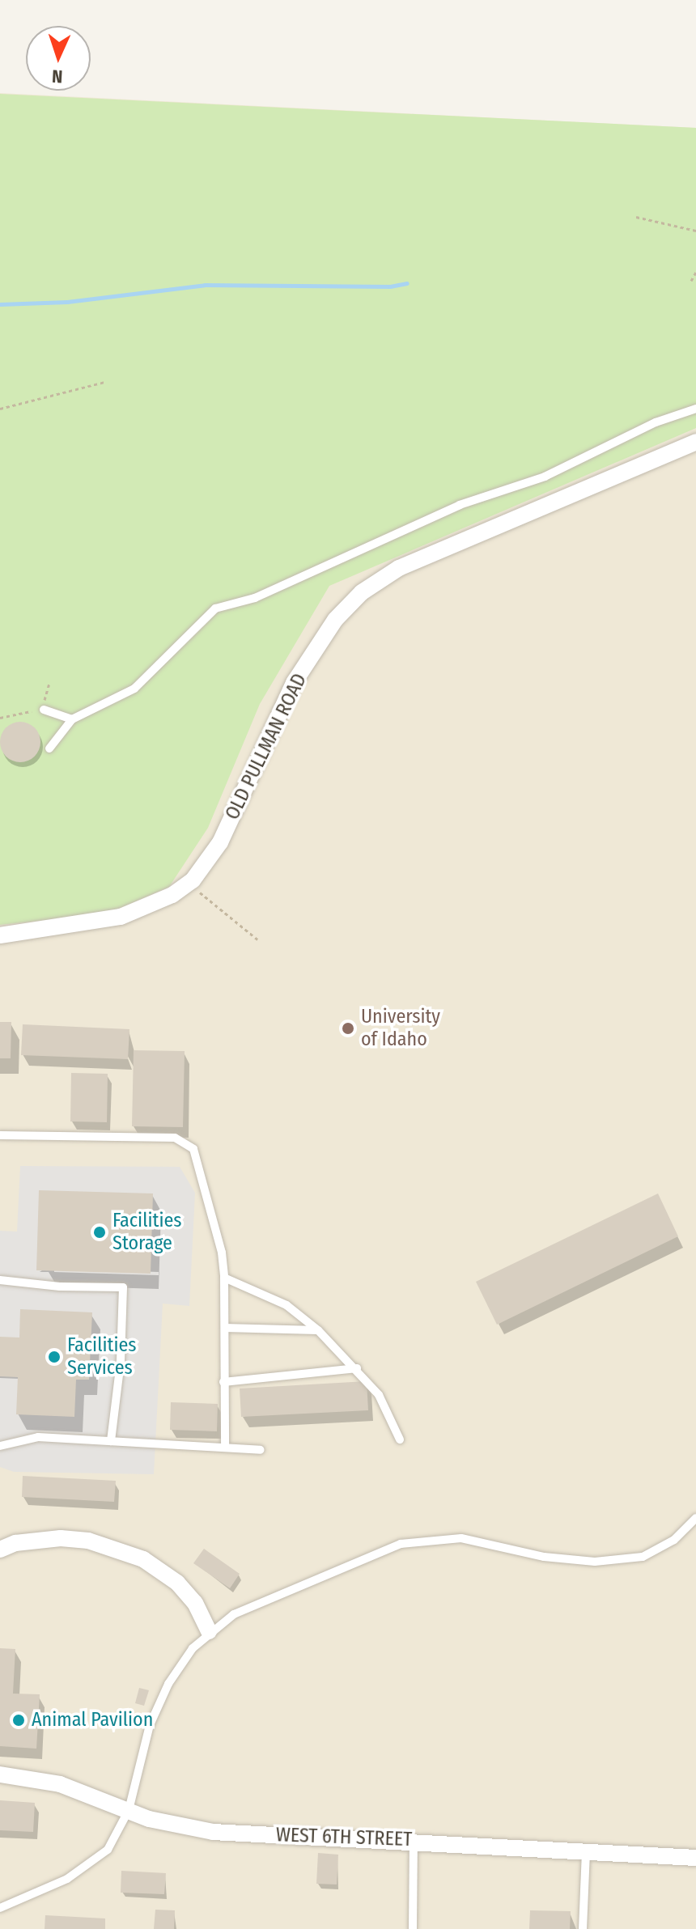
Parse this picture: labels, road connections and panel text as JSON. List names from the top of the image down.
{
  "streets": {
    "street": ["OLD PULLMAN ROAD", "WEST 6TH STREET"]
  },
  "places": [
    "University of Idaho",
    "Facilities Storage",
    "Facilities Services",
    "Animal Pavilion"
  ],
  "north": "bottom"
}
